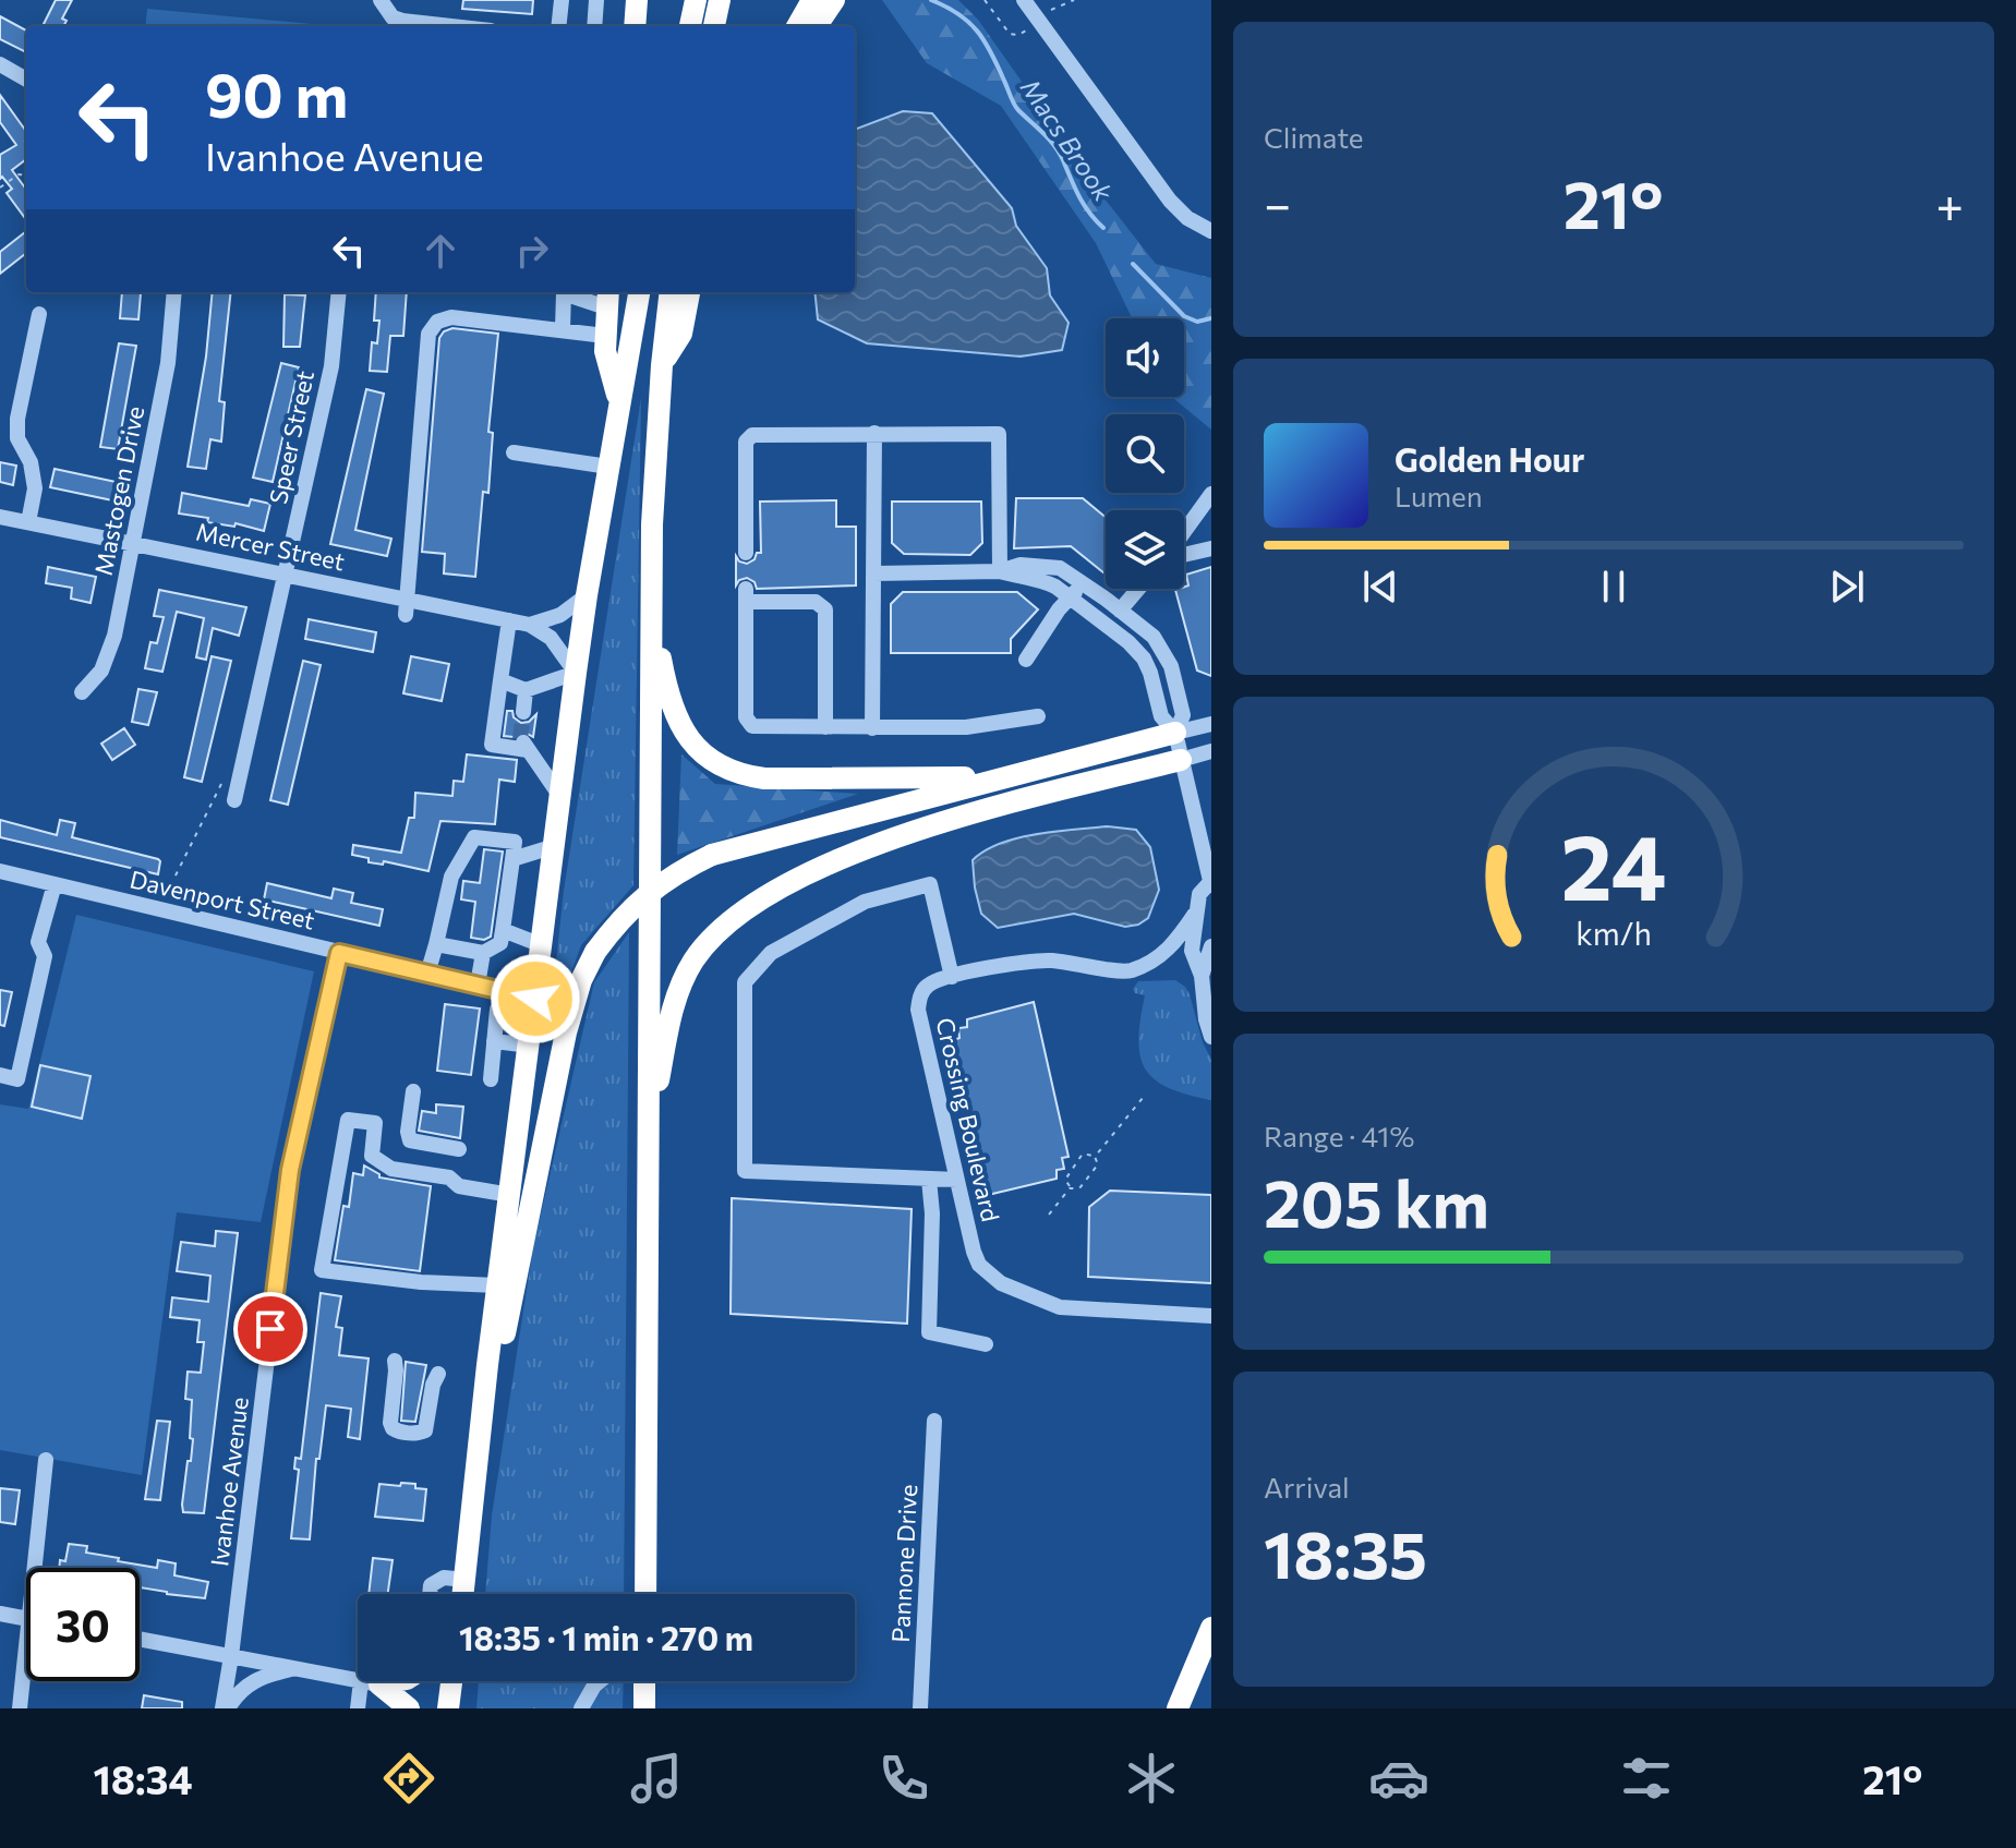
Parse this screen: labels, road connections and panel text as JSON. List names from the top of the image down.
{
  "streets": {
    "street": [
      "Speer Street",
      "Mastogen Drive",
      "Mercer Street",
      "Davenport Street",
      "Crossing Boulevard",
      "Ivanhoe Avenue",
      "Pannone Drive"
    ]
  },
  "crossings": [
    ["Speer Street", "Mercer Street"],
    ["Mastogen Drive", "Mercer Street"],
    ["Davenport Street", "Ivanhoe Avenue"]
  ],
  "water": ["Macs Brook"],
  "page": {
    "tile": [
      "Climate",
      ["Range · 41%", "205 km"],
      ["Arrival", "18:35"]
    ],
    "turn": ["90 m", "Ivanhoe Avenue"],
    "heat": ["−", "21°", "+"],
    "song": ["Golden Hour", "Lumen"],
    "limit": "30",
    "trip": "18:35 · 1 min · 270 m",
    "tabs": ["18:34", "21°"],
    "gauge": ["24", "km/h"]
  }
}
